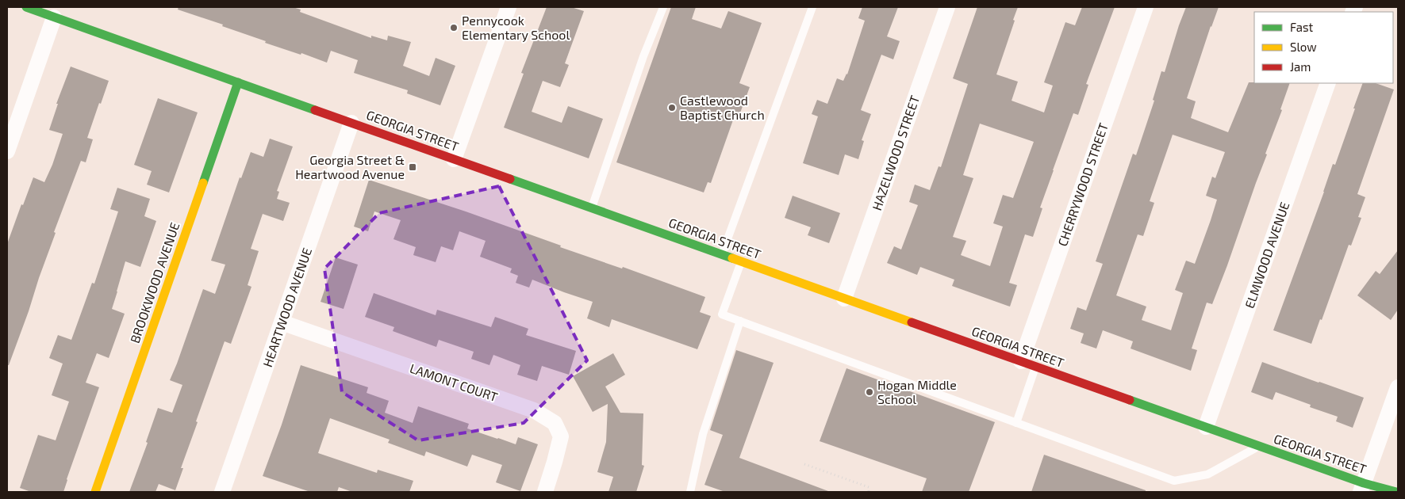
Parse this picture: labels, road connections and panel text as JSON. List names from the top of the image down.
{
  "streets": {
    "main road": ["GEORGIA STREET", "BROOKWOOD AVENUE"],
    "street": [
      "HAZELWOOD STREET",
      "CHERRYWOOD STREET",
      "ELMWOOD AVENUE",
      "HEARTWOOD AVENUE",
      "LAMONT COURT"
    ]
  },
  "crossings": [
    ["GEORGIA STREET", "HAZELWOOD STREET"],
    ["GEORGIA STREET", "CHERRYWOOD STREET"],
    ["GEORGIA STREET", "ELMWOOD AVENUE"],
    ["GEORGIA STREET", "BROOKWOOD AVENUE"],
    ["GEORGIA STREET", "HEARTWOOD AVENUE"],
    ["HEARTWOOD AVENUE", "LAMONT COURT"]
  ],
  "places": {
    "other": ["Pennycook Elementary School", "Castlewood Baptist Church", "Hogan Middle School"],
    "transit": ["Georgia Street & Heartwood Avenue"]
  },
  "legend": ["Fast", "Slow", "Jam"]
}
